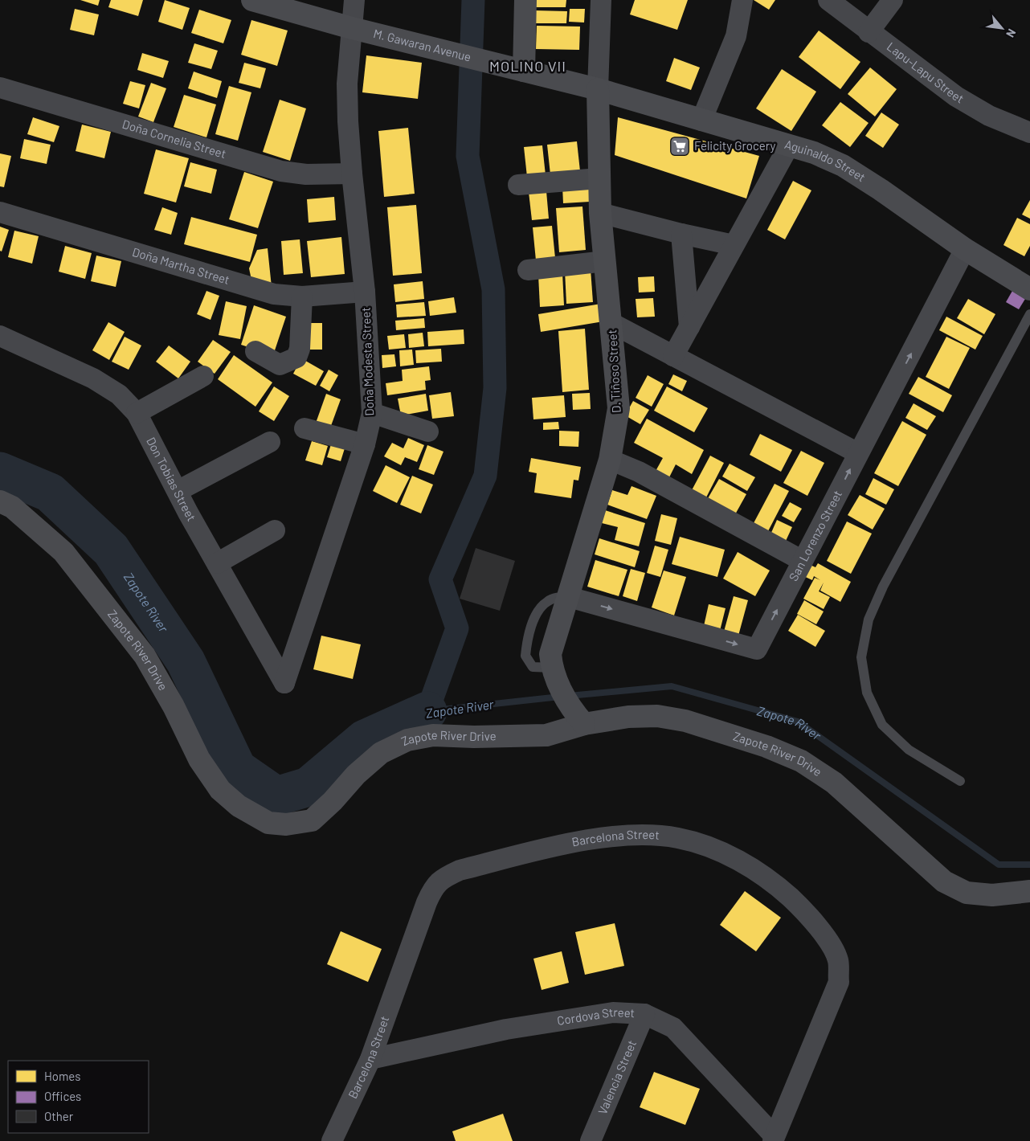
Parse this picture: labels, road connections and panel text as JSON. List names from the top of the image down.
{
  "streets": {
    "street": [
      "M. Gawaran Avenue",
      "Lapu-Lapu Street",
      "Doña Cornelia Street",
      "Aguinaldo Street",
      "Doña Martha Street",
      "Doña Modesta Street",
      "D. Tiñoso Street",
      "Don Tobias Street",
      "San Lorenzo Street",
      "Zapote River Drive",
      "Barcelona Street",
      "Cordova Street",
      "Valencia Street"
    ]
  },
  "crossings": [
    ["M. Gawaran Avenue", "Aguinaldo Street"],
    ["M. Gawaran Avenue", "Doña Modesta Street"],
    ["Doña Cornelia Street", "Doña Modesta Street"],
    ["Aguinaldo Street", "D. Tiñoso Street"],
    ["Aguinaldo Street", "San Lorenzo Street"],
    ["Doña Martha Street", "Doña Modesta Street"],
    ["Doña Modesta Street", "Don Tobias Street"],
    ["D. Tiñoso Street", "San Lorenzo Street"],
    ["D. Tiñoso Street", "Zapote River Drive"],
    ["Barcelona Street", "Cordova Street"],
    ["Cordova Street", "Valencia Street"]
  ],
  "one_way": ["San Lorenzo Street"],
  "districts": ["MOLINO VII"],
  "water": ["Zapote River"],
  "places": {
    "supermarket": ["Felicity Grocery"]
  },
  "legend": ["Homes", "Offices", "Other"],
  "north": "bottom right"
}
